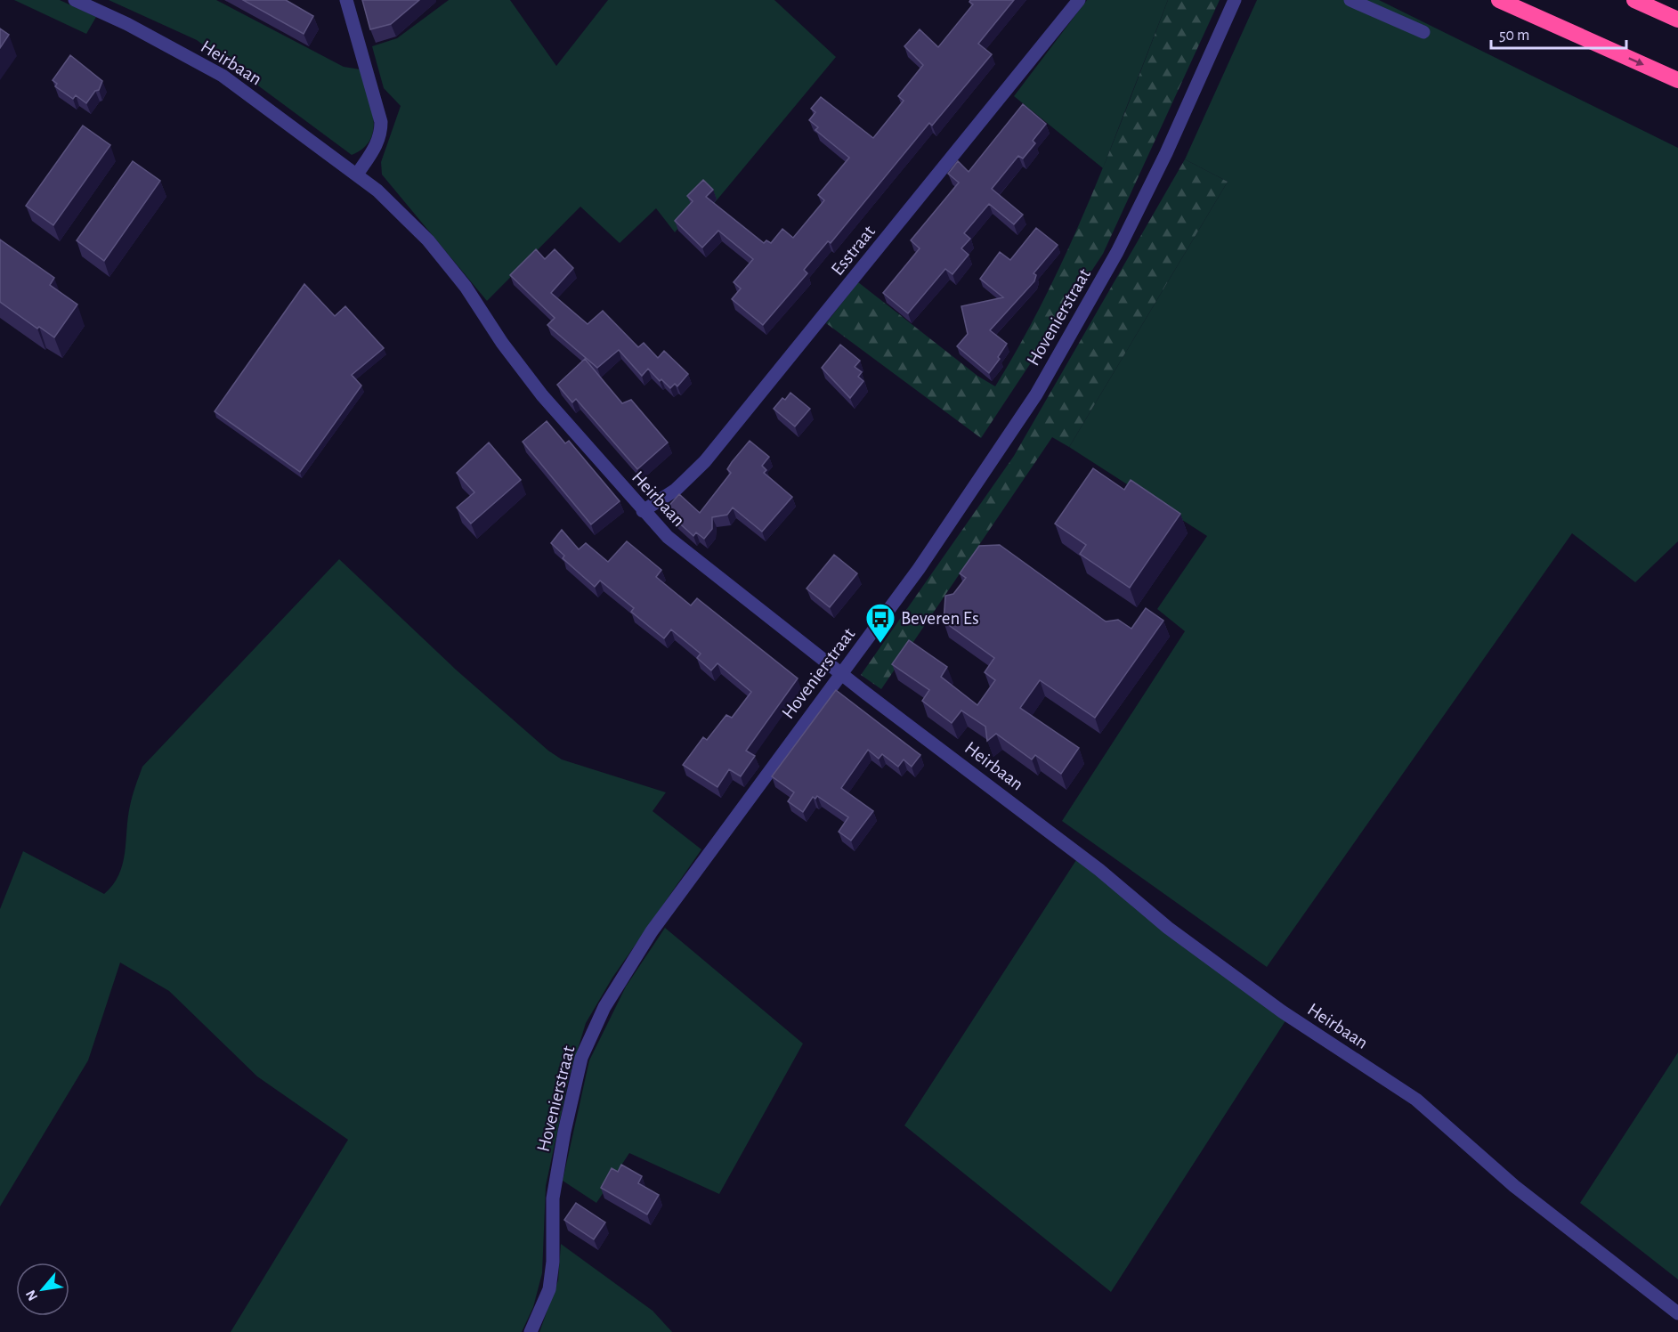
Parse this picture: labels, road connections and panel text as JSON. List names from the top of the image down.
{
  "streets": {
    "street": ["Heirbaan", "Esstraat", "Hovenierstraat"]
  },
  "crossings": [
    ["Heirbaan", "Esstraat"],
    ["Heirbaan", "Hovenierstraat"]
  ],
  "places": {
    "bus stop": ["Beveren Es"]
  },
  "scale_bar": "50 m",
  "north": "bottom left"
}
